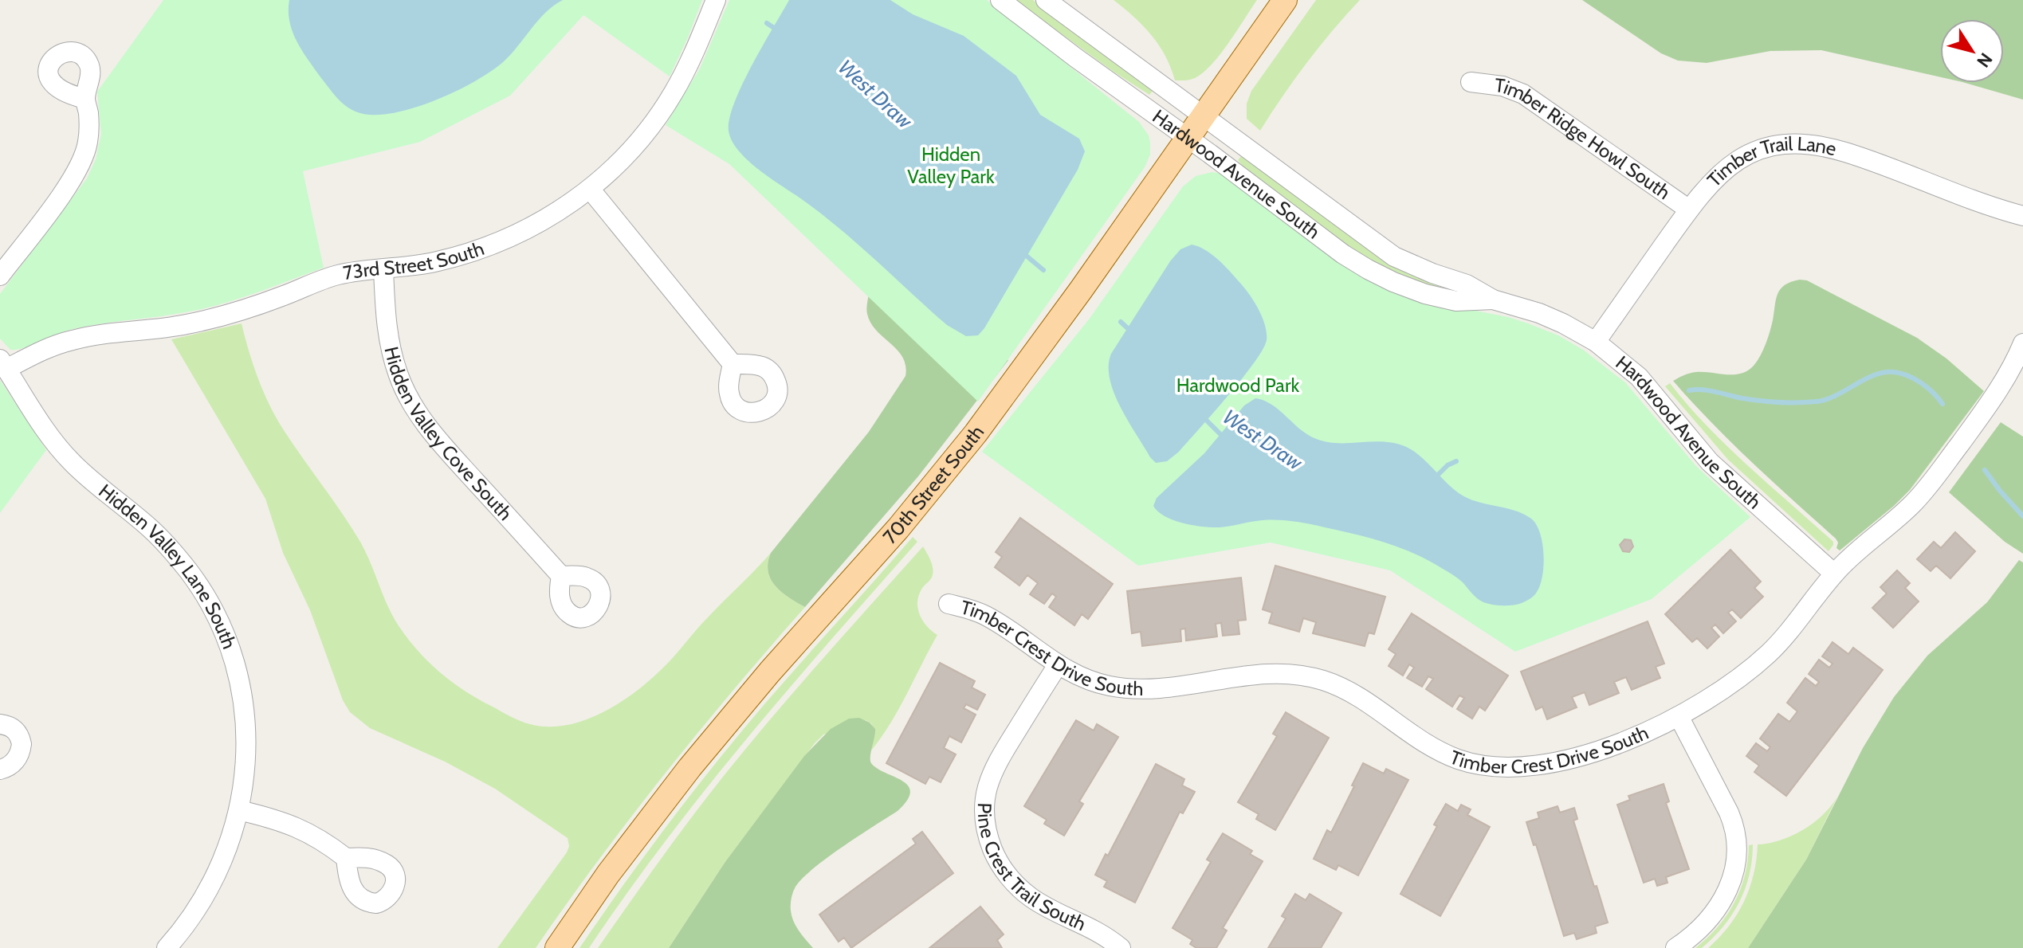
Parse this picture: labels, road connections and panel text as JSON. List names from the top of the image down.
{
  "streets": {
    "main road": ["70th Street South"],
    "street": [
      "Timber Ridge Howl South",
      "Timber Trail Lane",
      "Hardwood Avenue South",
      "73rd Street South",
      "Hidden Valley Cove South",
      "Hidden Valley Lane South",
      "Timber Crest Drive South",
      "Pine Crest Trail South"
    ]
  },
  "crossings": [
    ["Timber Ridge Howl South", "Timber Trail Lane"],
    ["Timber Trail Lane", "Hardwood Avenue South"],
    ["Hardwood Avenue South", "70th Street South"],
    ["Hardwood Avenue South", "Timber Crest Drive South"],
    ["73rd Street South", "Hidden Valley Cove South"],
    ["73rd Street South", "Hidden Valley Lane South"],
    ["Timber Crest Drive South", "Pine Crest Trail South"]
  ],
  "water": ["West Draw"],
  "parks": ["Hidden Valley Park", "Hardwood Park"],
  "north": "bottom right"
}
